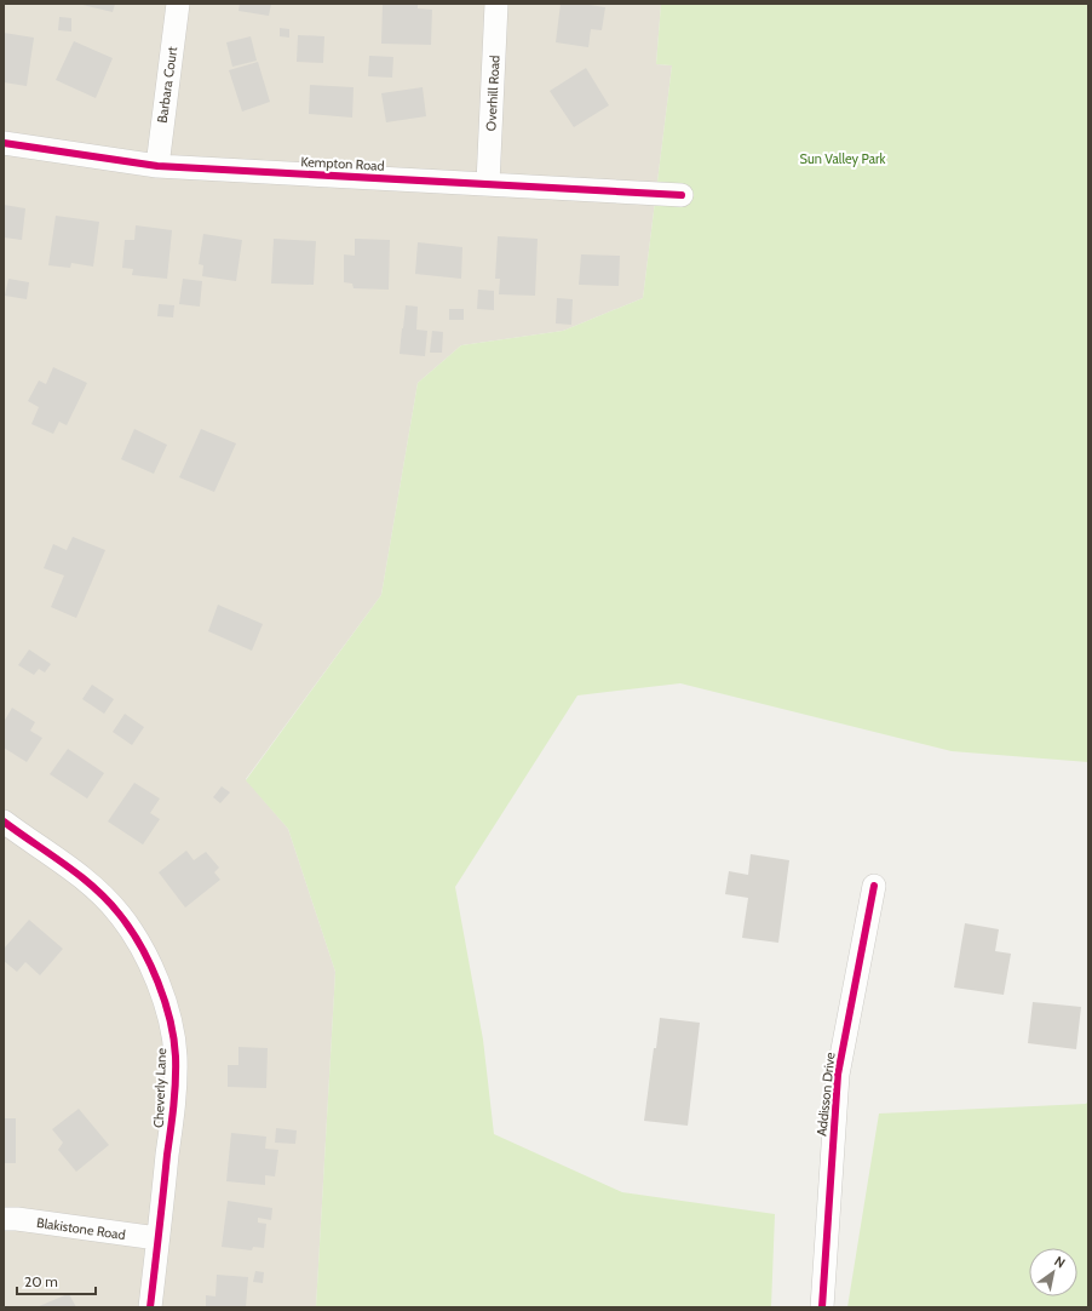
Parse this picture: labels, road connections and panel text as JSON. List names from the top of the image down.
{
  "streets": {
    "street": [
      "Barbara Court",
      "Overhill Road",
      "Kempton Road",
      "Cheverly Lane",
      "Addisson Drive",
      "Blakistone Road"
    ]
  },
  "crossings": [
    ["Barbara Court", "Kempton Road"],
    ["Overhill Road", "Kempton Road"],
    ["Cheverly Lane", "Blakistone Road"]
  ],
  "parks": ["Sun Valley Park"],
  "scale_bar": "20 m",
  "north": "top right"
}
